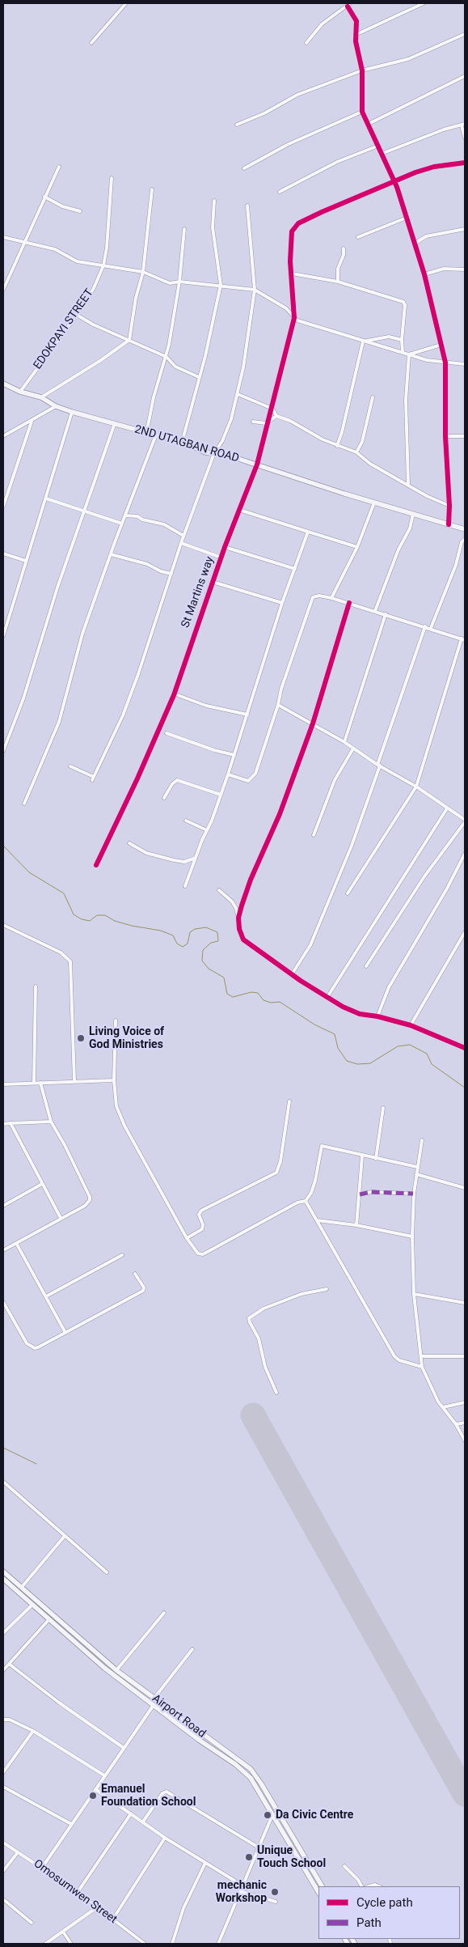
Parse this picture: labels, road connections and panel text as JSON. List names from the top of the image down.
{
  "streets": {
    "main road": ["2ND UTAGBAN ROAD", "Airport Road"],
    "street": ["EDOKPAYI STREET", "St Martins way", "Omosumwen Street"]
  },
  "crossings": [
    ["EDOKPAYI STREET", "2ND UTAGBAN ROAD"],
    ["2ND UTAGBAN ROAD", "St Martins way"]
  ],
  "places": [
    "Living Voice of God Ministries",
    "Emanuel Foundation School",
    "Da Civic Centre",
    "Unique Touch School",
    "mechanic Workshop"
  ],
  "legend": ["Cycle path", "Path"]
}
